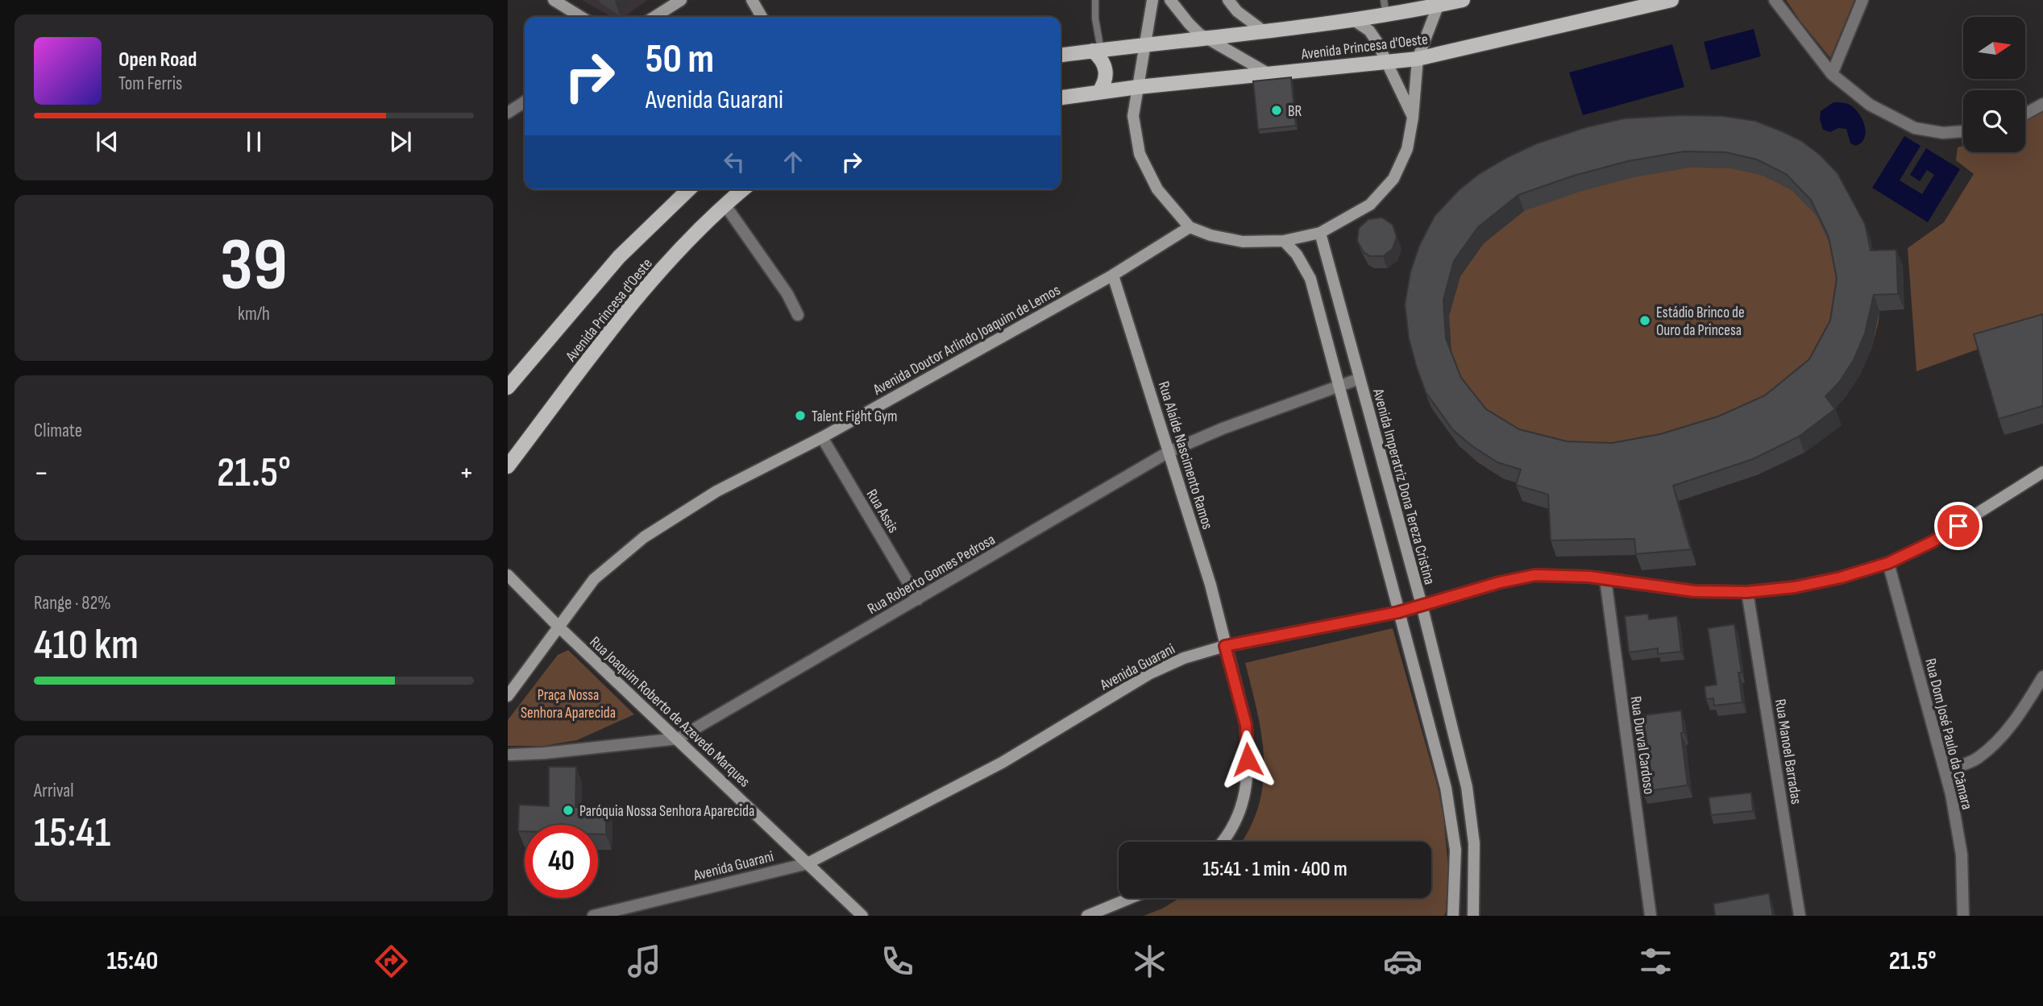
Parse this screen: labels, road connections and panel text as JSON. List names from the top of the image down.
{
  "streets": {
    "main road": [
      "Avenida Princesa d'Oeste",
      "Avenida Doutor Arlindo Joaquim de Lemos",
      "Rua Alaíde Nascimento Ramos",
      "Avenida Imperatriz Dona Tereza Cristina",
      "Avenida Guarani",
      "Rua Joaquim Roberto de Azevedo Marques"
    ],
    "street": [
      "Rua Assis",
      "Rua Roberto Gomes Pedrosa",
      "Rua Dom José Paulo da Câmara",
      "Rua Durval Cardoso",
      "Rua Manoel Barradas"
    ]
  },
  "crossings": [
    ["Avenida Doutor Arlindo Joaquim de Lemos", "Rua Alaíde Nascimento Ramos"],
    ["Avenida Doutor Arlindo Joaquim de Lemos", "Rua Assis"],
    ["Avenida Doutor Arlindo Joaquim de Lemos", "Rua Joaquim Roberto de Azevedo Marques"],
    ["Rua Alaíde Nascimento Ramos", "Rua Roberto Gomes Pedrosa"],
    ["Rua Alaíde Nascimento Ramos", "Avenida Guarani"],
    ["Avenida Imperatriz Dona Tereza Cristina", "Rua Roberto Gomes Pedrosa"],
    ["Avenida Imperatriz Dona Tereza Cristina", "Avenida Guarani"],
    ["Rua Assis", "Rua Roberto Gomes Pedrosa"],
    ["Rua Roberto Gomes Pedrosa", "Rua Joaquim Roberto de Azevedo Marques"],
    ["Avenida Guarani", "Rua Joaquim Roberto de Azevedo Marques"],
    ["Avenida Guarani", "Rua Dom José Paulo da Câmara"],
    ["Avenida Guarani", "Rua Durval Cardoso"],
    ["Avenida Guarani", "Rua Manoel Barradas"]
  ],
  "parks": ["Praça Nossa Senhora Aparecida"],
  "places": [
    "BR",
    "Estádio Brinco de Ouro da Princesa",
    "Talent Fight Gym",
    "Paróquia Nossa Senhora Aparecida"
  ],
  "north": "right",
  "page": {
    "turn": ["50 m", "Avenida Guarani"],
    "song": ["Open Road", "Tom Ferris"],
    "tile": [
      ["39", "km/h"],
      "Climate",
      ["Range · 82%", "410 km"],
      ["Arrival", "15:41"]
    ],
    "heat": ["−", "21.5°", "+"],
    "limit": "40",
    "trip": "15:41 · 1 min · 400 m",
    "tabs": ["15:40", "21.5°"]
  }
}
